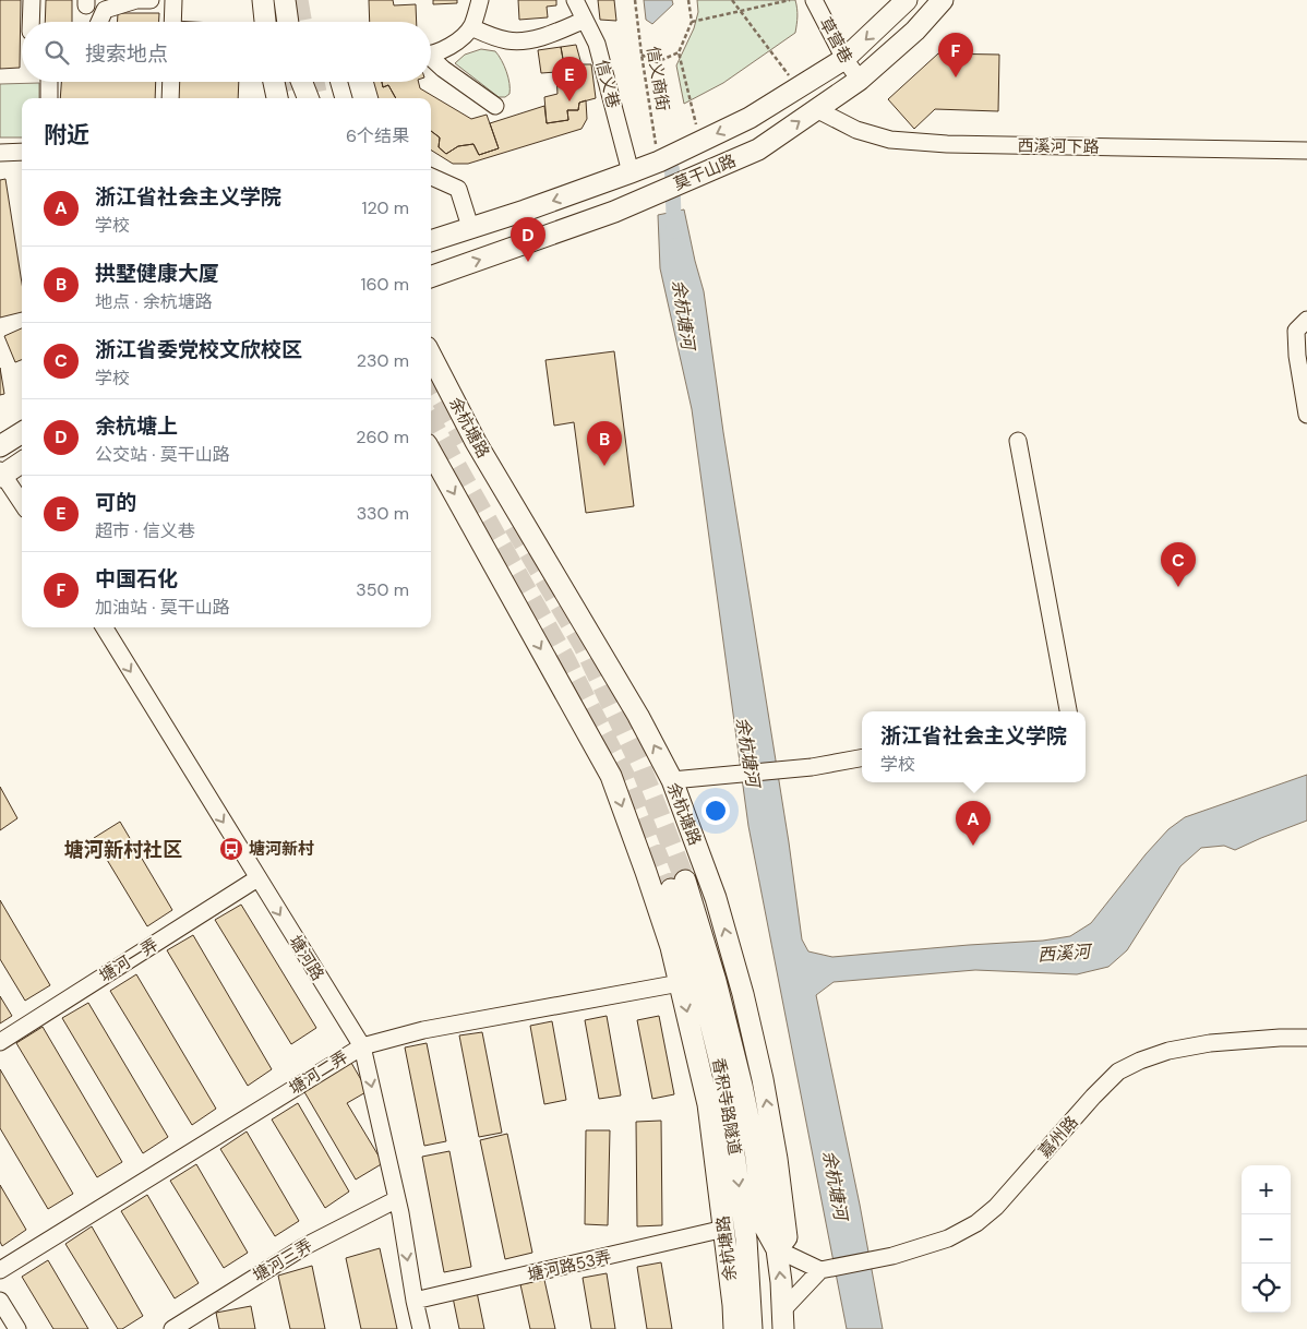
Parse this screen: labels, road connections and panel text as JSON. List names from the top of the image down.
{
  "streets": {
    "main road": ["莫干山路", "余杭塘路", "香积寺路隧道"],
    "street": [
      "草营巷",
      "信义巷",
      "西溪河下路",
      "塘河路",
      "塘河一弄",
      "塘河二弄",
      "嘉州路",
      "塘河三弄",
      "塘河路53弄"
    ],
    "path": ["信义商街"]
  },
  "crossings": [
    ["草营巷", "莫干山路"],
    ["信义商街", "莫干山路"],
    ["信义巷", "莫干山路"],
    ["西溪河下路", "莫干山路"],
    ["余杭塘路", "塘河二弄"],
    ["余杭塘路", "香积寺路隧道"],
    ["余杭塘路", "塘河路53弄"],
    ["塘河路", "塘河一弄"],
    ["塘河路", "塘河二弄"],
    ["塘河路", "塘河三弄"],
    ["塘河路", "塘河路53弄"]
  ],
  "one_way": ["塘河路"],
  "districts": ["塘河新村社区"],
  "water": ["余杭塘河", "西溪河"],
  "places": {
    "bus stop": ["塘河新村"]
  },
  "page": {
    "search": "搜索地点",
    "pins": [
      "F",
      "E",
      "D",
      "B",
      "C",
      "A"
    ],
    "heading": ["附近", "6个结果"],
    "list": [
      {
        "mark": "A",
        "name": "浙江省社会主义学院",
        "note": "学校",
        "value": "120 m"
      },
      {
        "mark": "B",
        "name": "拱墅健康大厦",
        "note": "地点 · 余杭塘路",
        "value": "160 m"
      },
      {
        "mark": "C",
        "name": "浙江省委党校文欣校区",
        "note": "学校",
        "value": "230 m"
      },
      {
        "mark": "D",
        "name": "余杭塘上",
        "note": "公交站 · 莫干山路",
        "value": "260 m"
      },
      {
        "mark": "E",
        "name": "可的",
        "note": "超市 · 信义巷",
        "value": "330 m"
      },
      {
        "mark": "F",
        "name": "中国石化",
        "note": "加油站 · 莫干山路",
        "value": "350 m"
      }
    ],
    "popup": ["浙江省社会主义学院", "学校"],
    "map_buttons": ["+", "−"]
  }
}
